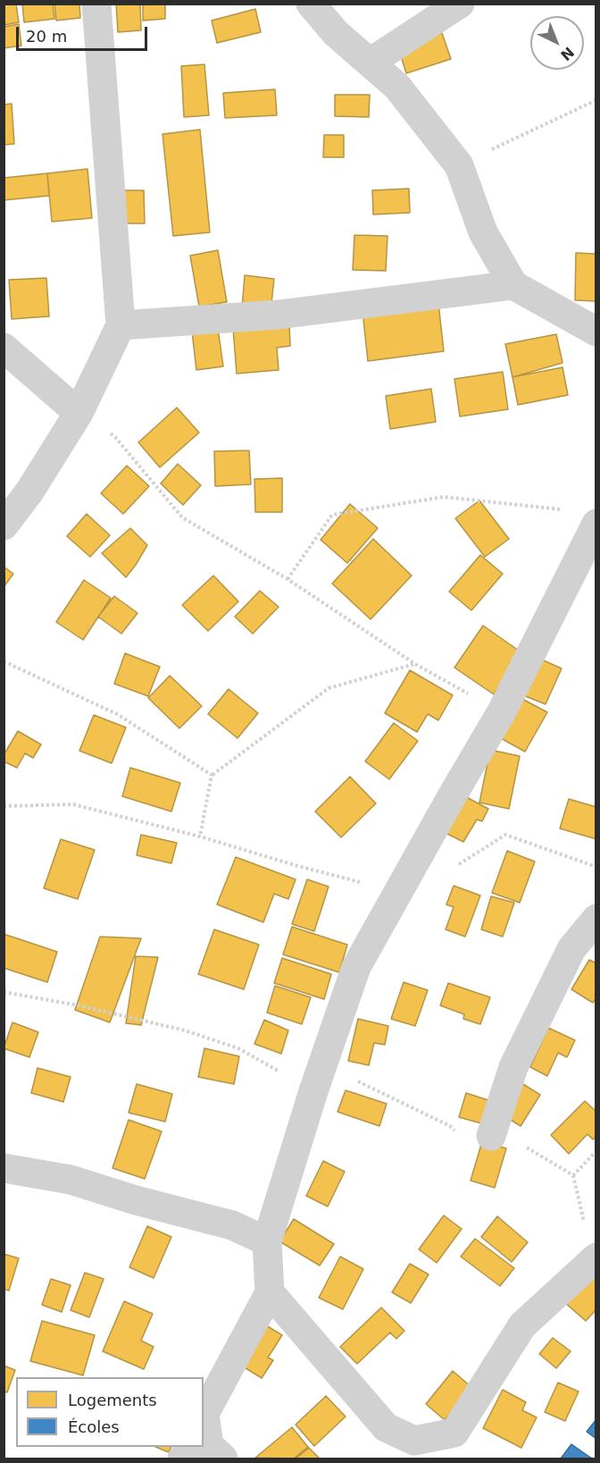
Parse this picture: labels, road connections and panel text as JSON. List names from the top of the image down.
{
  "legend": ["Logements", "Écoles"],
  "scale_bar": "20 m",
  "north": "bottom right"
}
